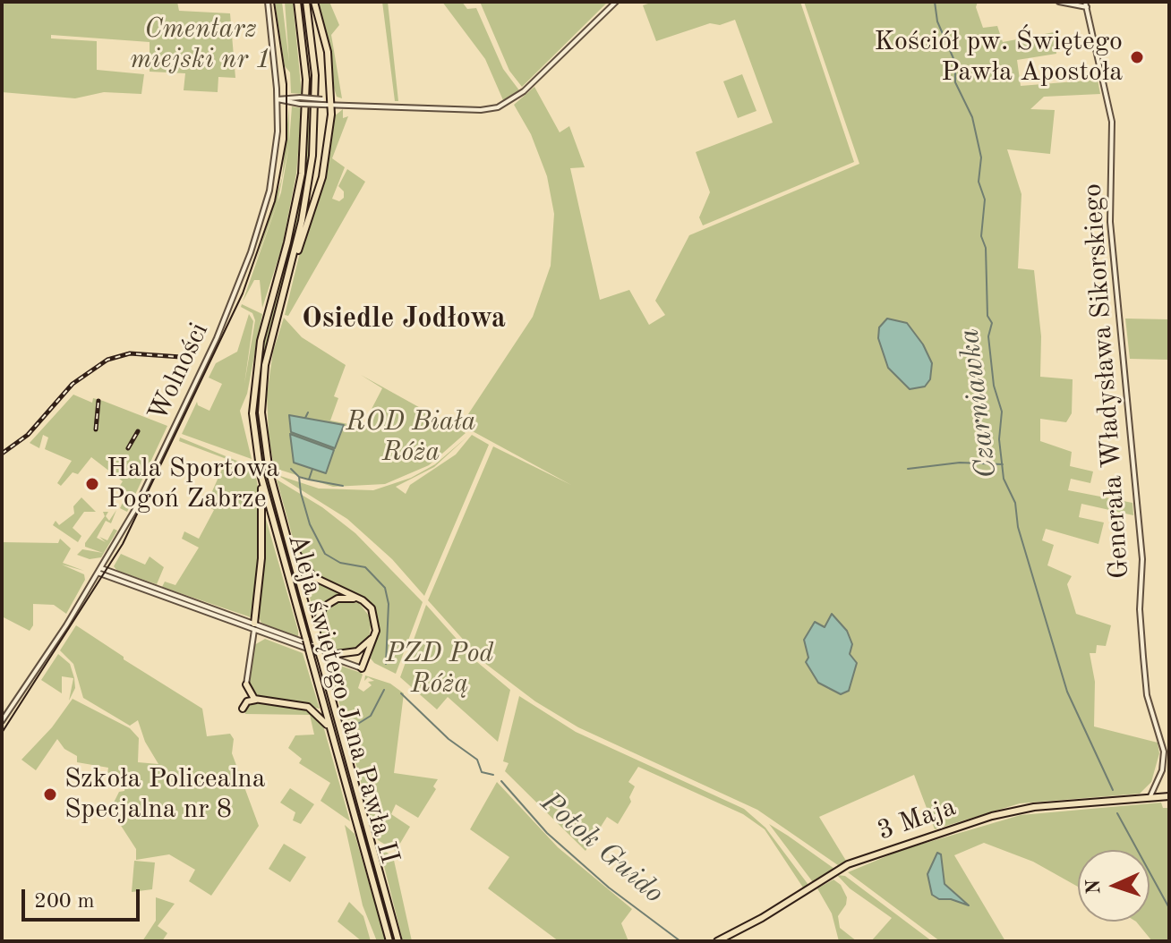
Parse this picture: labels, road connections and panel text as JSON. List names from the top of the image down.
{
  "streets": {
    "main road": ["Aleja świętego Jana Pawła II", "3 Maja"],
    "street": ["Wolności", "Generała Władysława Sikorskiego"]
  },
  "crossings": [
    ["Generała Władysława Sikorskiego", "3 Maja"]
  ],
  "districts": ["Osiedle Jodłowa"],
  "water": ["Czarniawka", "Potok Guido"],
  "parks": ["Cmentarz miejski nr 1", "ROD Biała Róża", "PZD Pod Różą"],
  "places": ["Kościół pw. Świętego Pawła Apostoła", "Hala Sportowa Pogoń Zabrze", "Szkoła Policealna Specjalna nr 8"],
  "scale_bar": "200 m",
  "north": "left"
}
